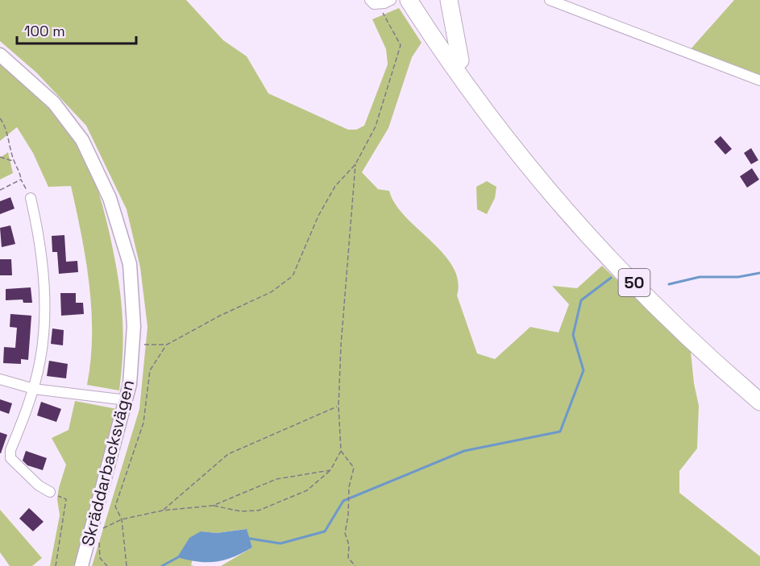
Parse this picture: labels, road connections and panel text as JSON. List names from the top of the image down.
{
  "streets": {
    "highway": ["50"],
    "street": ["Skräddarbacksvägen"]
  },
  "scale_bar": "100 m"
}
